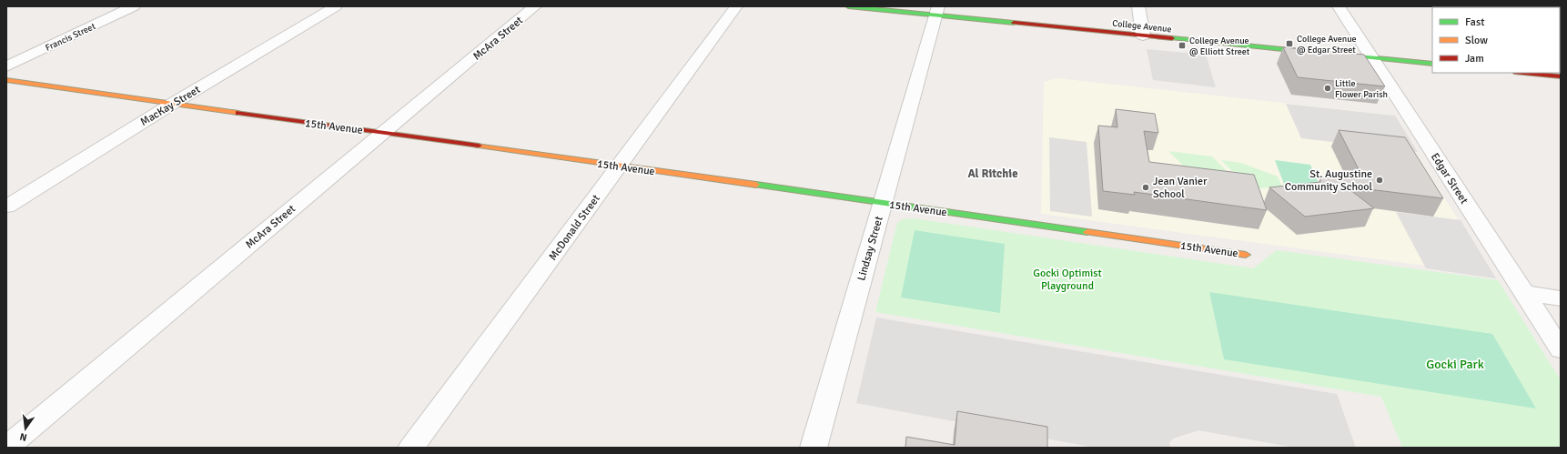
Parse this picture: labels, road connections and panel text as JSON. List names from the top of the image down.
{
  "streets": {
    "street": [
      "College Avenue",
      "Francis Street",
      "McAra Street",
      "MacKay Street",
      "15th Avenue",
      "Edgar Street",
      "McDonald Street",
      "Lindsay Street"
    ]
  },
  "crossings": [
    ["College Avenue", "Lindsay Street"],
    ["McAra Street", "15th Avenue"],
    ["MacKay Street", "15th Avenue"],
    ["15th Avenue", "McDonald Street"],
    ["15th Avenue", "Lindsay Street"]
  ],
  "districts": ["Al Ritchie"],
  "parks": ["Gocki Optimist Playground", "Gocki Park"],
  "places": {
    "transit": ["College Avenue @ Edgar Street", "College Avenue @ Elliott Street"],
    "other": ["Little Flower Parish", "St. Augustine Community School", "Jean Vanier School"]
  },
  "legend": ["Fast", "Slow", "Jam"],
  "north": "bottom"
}
